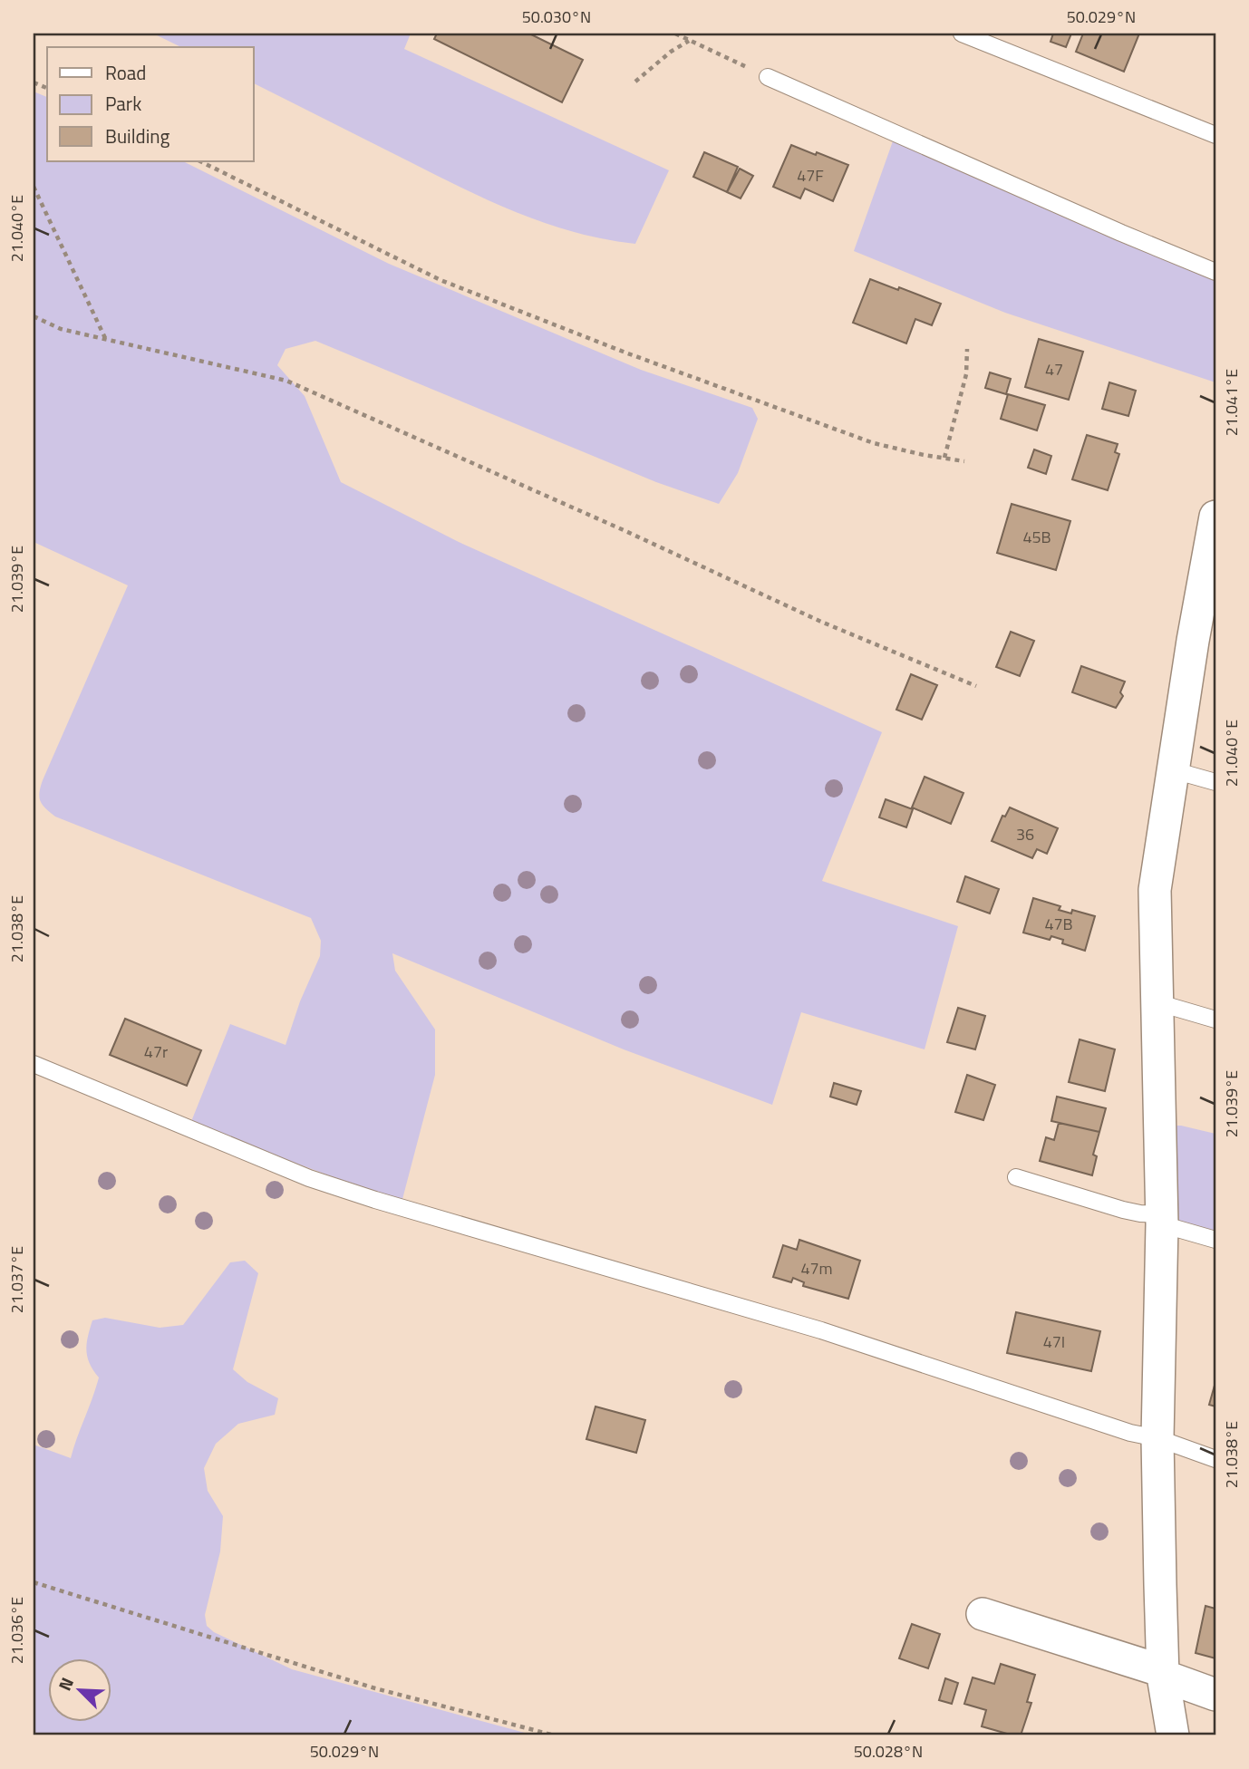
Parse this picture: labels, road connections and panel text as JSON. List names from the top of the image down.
{
  "house_numbers": [
    "47F",
    "47",
    "45B",
    "36",
    "47B",
    "47r",
    "47m",
    "47I"
  ],
  "legend": ["Road", "Park", "Building"],
  "north": "top left",
  "coordinates": [
    "50.030°N",
    "50.029°N",
    "21.040°E",
    "21.041°E",
    "21.039°E",
    "21.038°E",
    "21.037°E",
    "21.036°E",
    "50.028°N"
  ]
}
